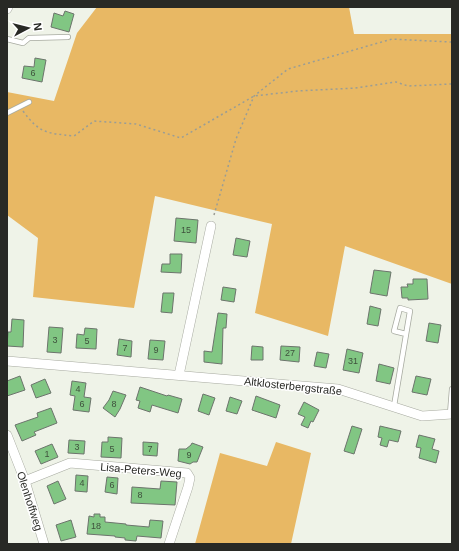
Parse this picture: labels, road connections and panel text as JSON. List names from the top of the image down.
{
  "streets": {
    "street": ["Altklosterbergstraße", "Lisa-Peters-Weg", "Olenhoffweg"]
  },
  "crossings": [
    ["Lisa-Peters-Weg", "Olenhoffweg"]
  ],
  "house_numbers": [
    "6",
    "15",
    "3",
    "5",
    "7",
    "9",
    "27",
    "31",
    "4",
    "6",
    "8",
    "3",
    "5",
    "7",
    "1",
    "9",
    "4",
    "6",
    "8",
    "18"
  ],
  "north": "right"
}
